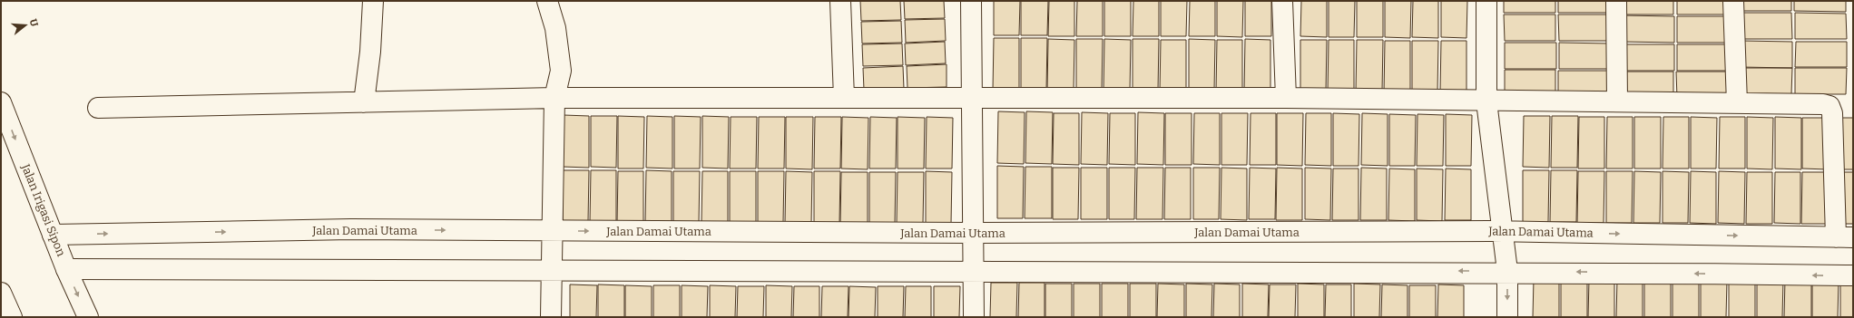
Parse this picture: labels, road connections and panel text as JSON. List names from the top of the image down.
{
  "streets": {
    "street": ["Jalan Irigasi Sipon", "Jalan Damai Utama"]
  },
  "crossings": [
    ["Jalan Irigasi Sipon", "Jalan Damai Utama"]
  ],
  "one_way": ["Jalan Irigasi Sipon"],
  "north": "right"
}
